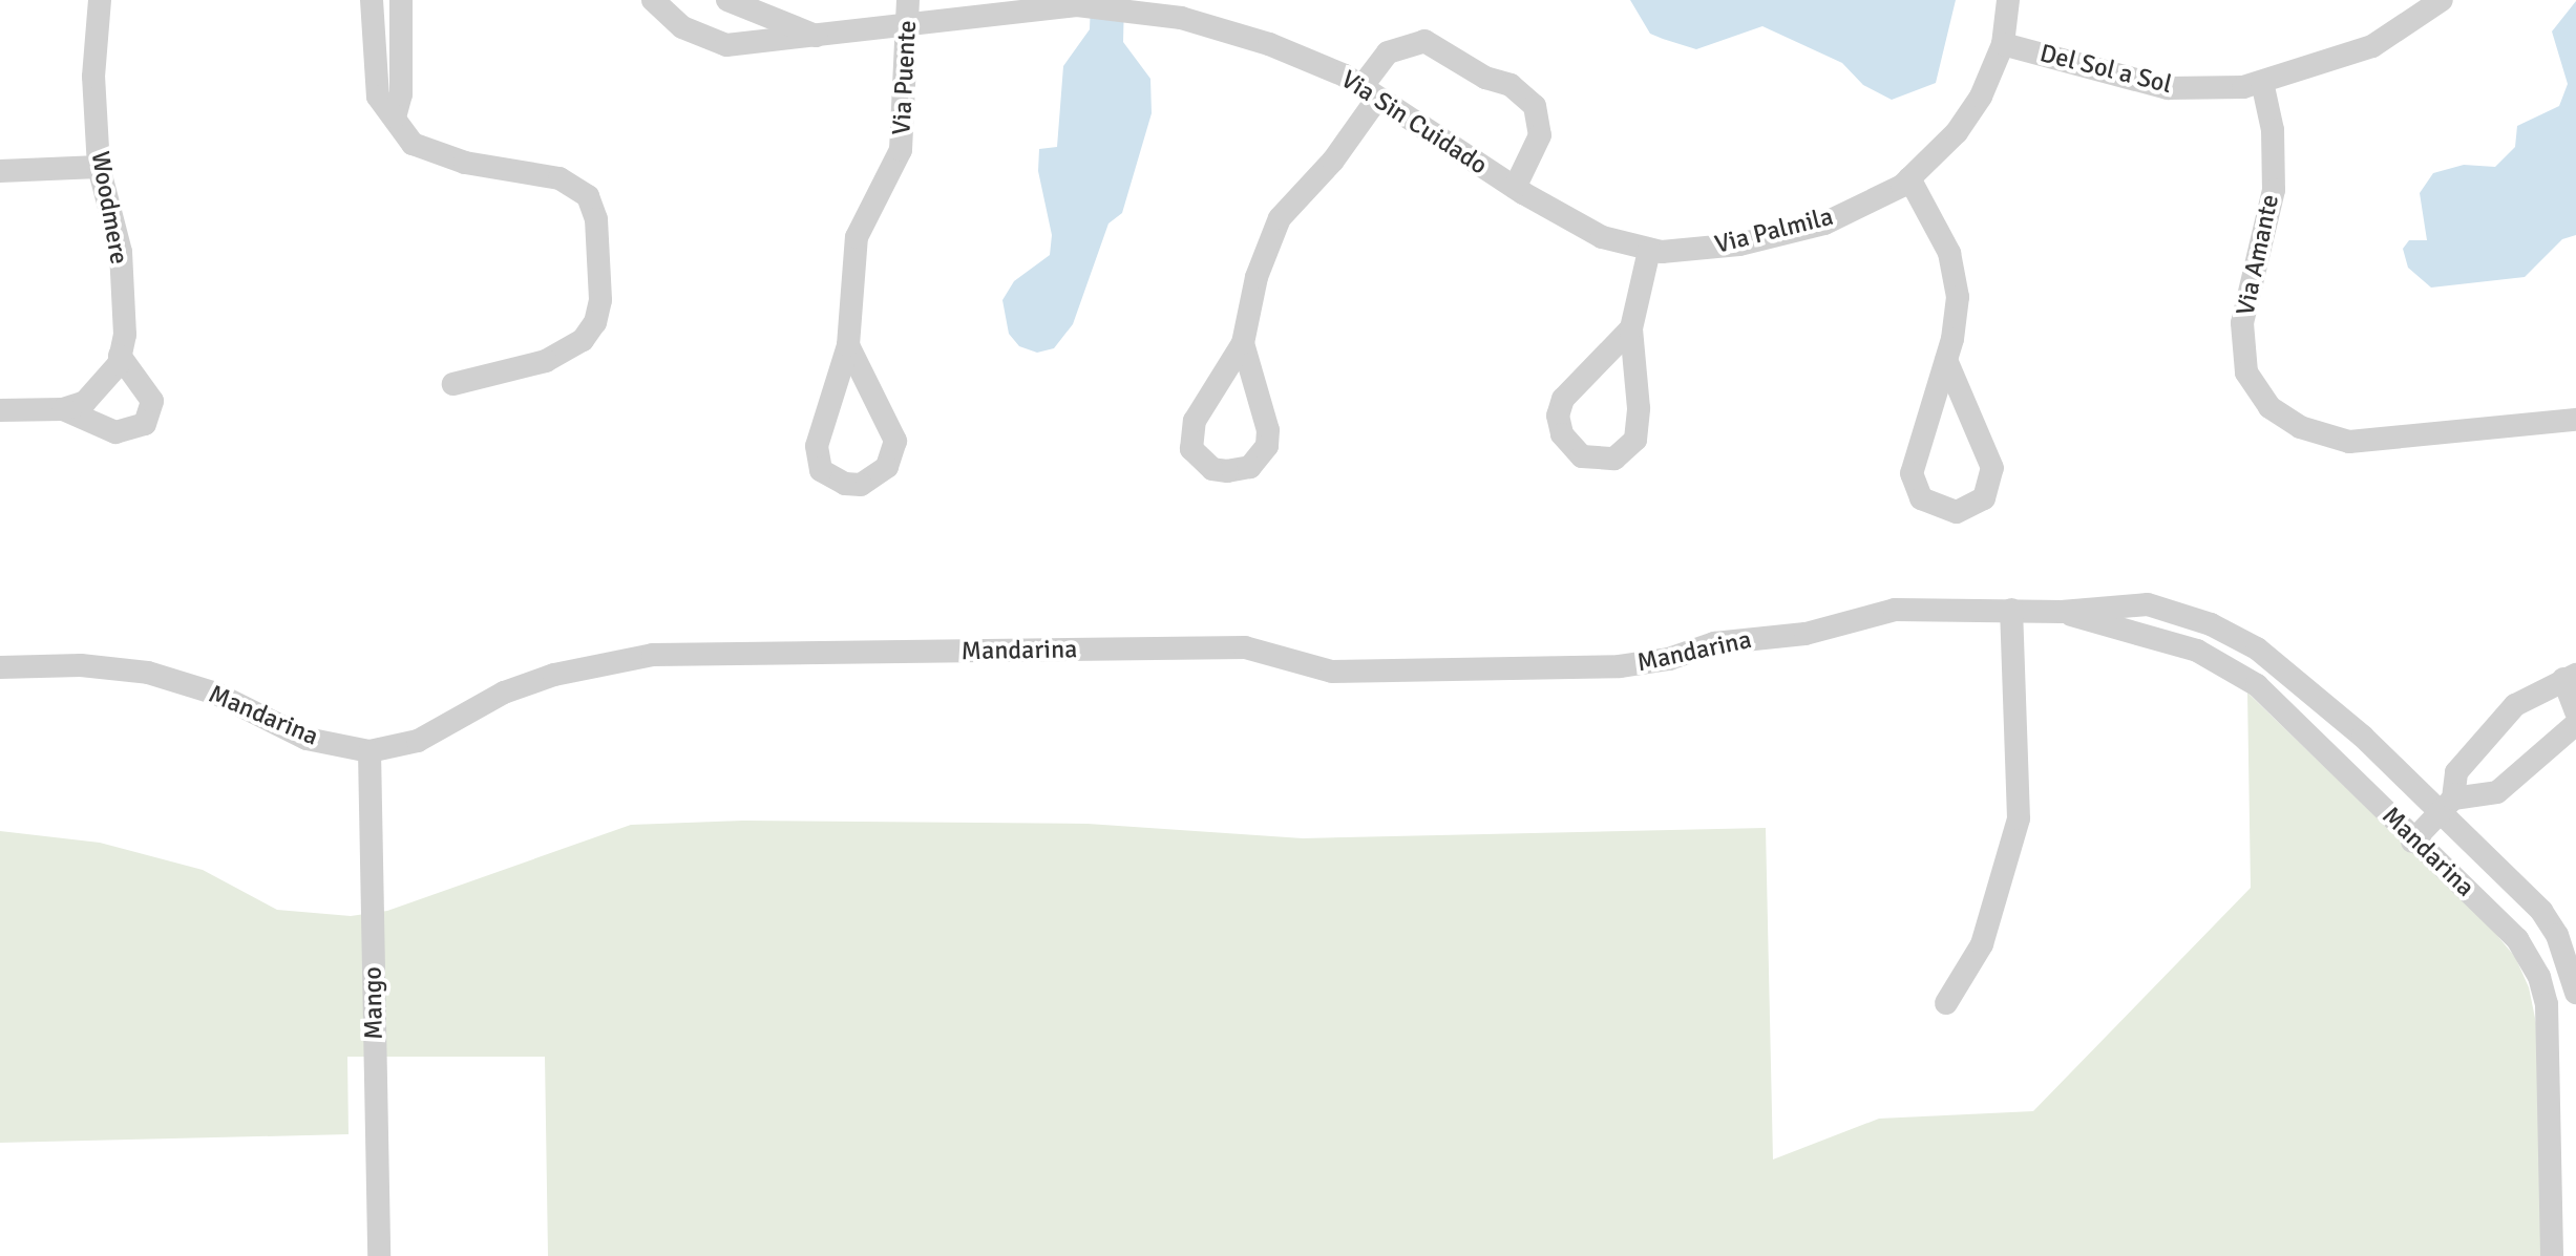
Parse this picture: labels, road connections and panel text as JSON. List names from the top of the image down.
{
  "streets": {
    "street": [
      "Del Sol a Sol",
      "Via Puente",
      "Via Sin Cuidado",
      "Woodmere",
      "Via Palmila",
      "Via Amante",
      "Mandarina",
      "Mango"
    ]
  },
  "crossings": [
    ["Del Sol a Sol", "Via Palmila"],
    ["Del Sol a Sol", "Via Amante"],
    ["Via Puente", "Via Sin Cuidado"],
    ["Via Sin Cuidado", "Via Palmila"],
    ["Mandarina", "Mango"]
  ]
}
